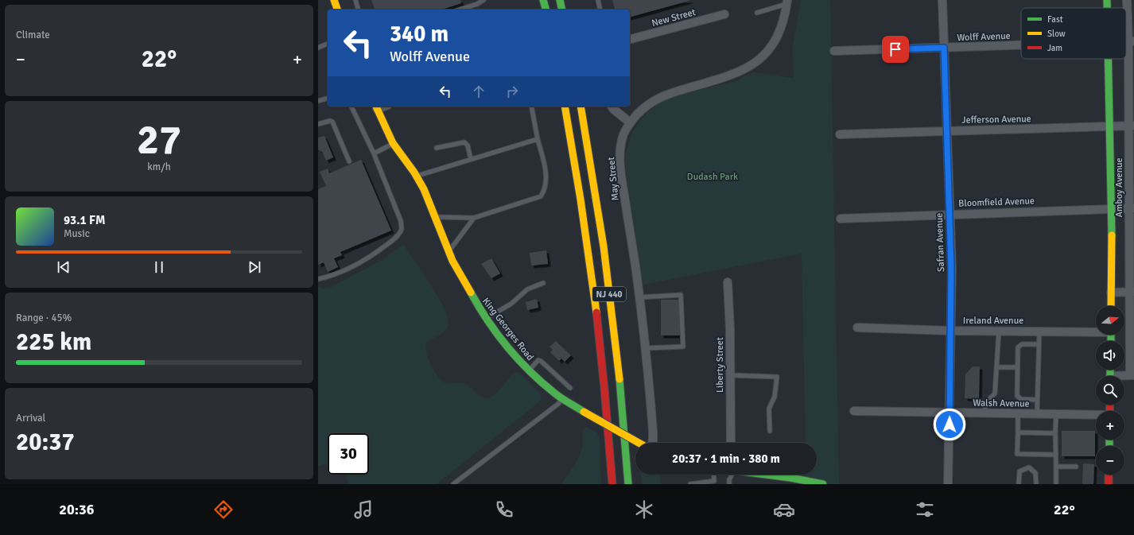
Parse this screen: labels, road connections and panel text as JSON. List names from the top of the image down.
{
  "streets": {
    "main road": ["Amboy Avenue", "NJ 440", "King Georges Road"],
    "street": [
      "New Street",
      "Wolff Avenue",
      "Jefferson Avenue",
      "May Street",
      "Bloomfield Avenue",
      "Safran Avenue",
      "Ireland Avenue",
      "Liberty Street",
      "Walsh Avenue"
    ]
  },
  "crossings": [
    ["Wolff Avenue", "Safran Avenue"],
    ["Jefferson Avenue", "Amboy Avenue"],
    ["Jefferson Avenue", "Safran Avenue"],
    ["Amboy Avenue", "Bloomfield Avenue"],
    ["Bloomfield Avenue", "Safran Avenue"],
    ["Safran Avenue", "Ireland Avenue"],
    ["Safran Avenue", "Walsh Avenue"]
  ],
  "parks": ["Dudash Park"],
  "legend": ["Fast", "Slow", "Jam"],
  "north": "right",
  "page": {
    "tile": [
      "Climate",
      ["27", "km/h"],
      ["Range · 45%", "225 km"],
      ["Arrival", "20:37"]
    ],
    "turn": ["340 m", "Wolff Avenue"],
    "heat": ["−", "22°", "+"],
    "song": ["93.1 FM", "Music"],
    "map_buttons": ["+", "−"],
    "limit": "30",
    "trip": "20:37 · 1 min · 380 m",
    "tabs": ["20:36", "22°"]
  }
}
